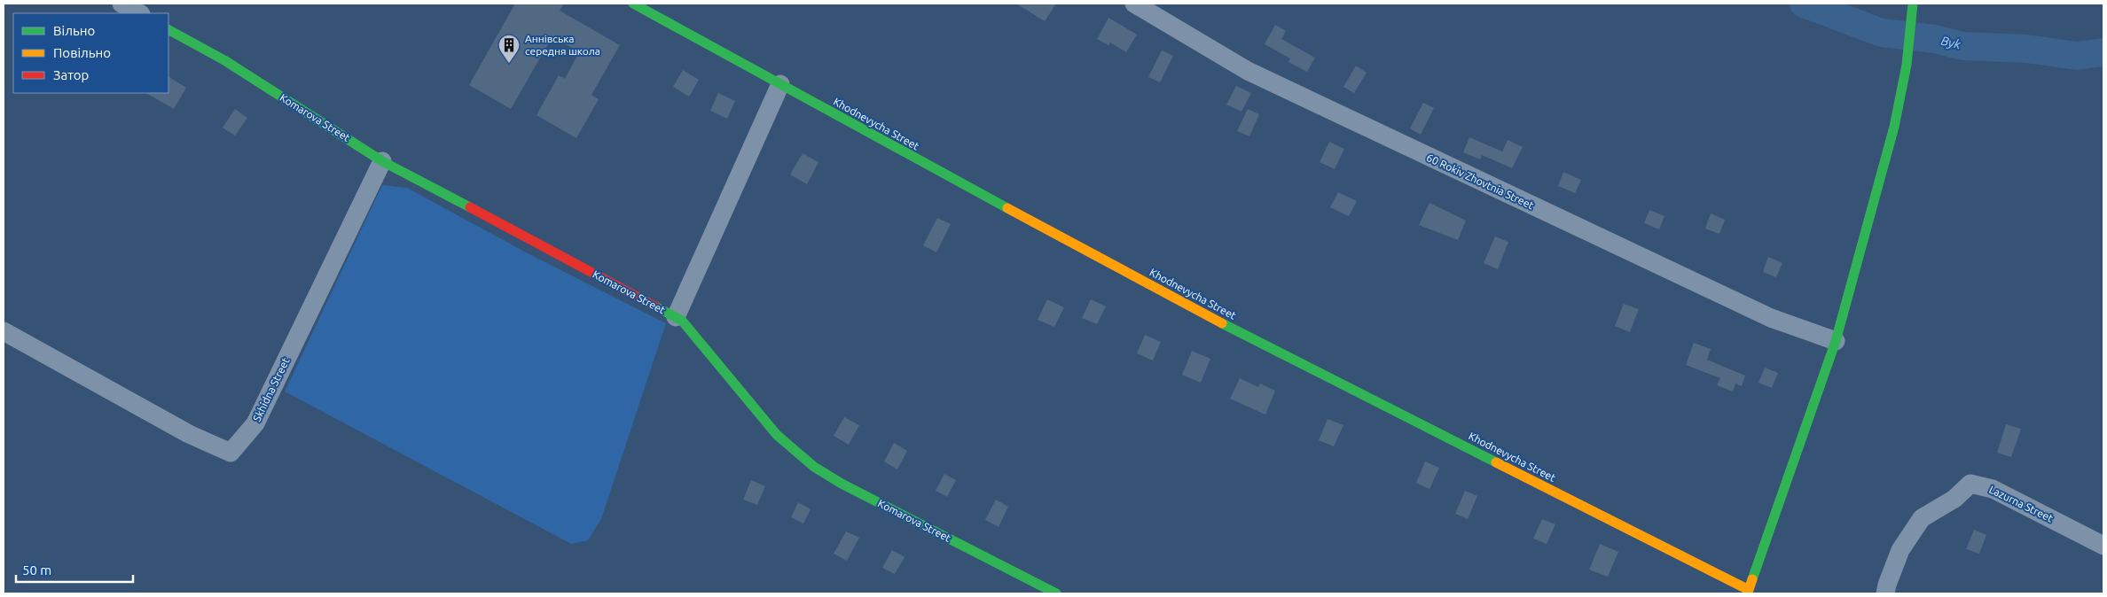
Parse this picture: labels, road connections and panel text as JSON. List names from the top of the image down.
{
  "streets": {
    "main road": ["Komarova Street", "Khodnevycha Street"],
    "street": ["60 Rokiv Zhovtnia Street", "Skhidna Street", "Lazurna Street"]
  },
  "crossings": [
    ["Komarova Street", "Skhidna Street"]
  ],
  "water": ["Byk"],
  "places": {
    "building": ["Аннівська середня школа"]
  },
  "legend": ["Вільно", "Повільно", "Затор"],
  "scale_bar": "50 m"
}
